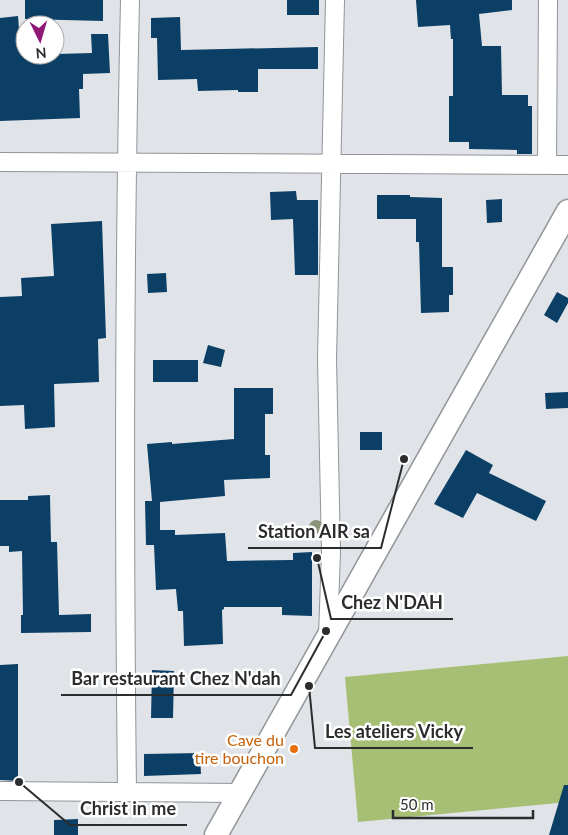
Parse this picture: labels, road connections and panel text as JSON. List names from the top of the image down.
{
  "places": [
    "Station AIR sa",
    "Chez N'DAH",
    "Bar restaurant Chez N'dah",
    "Les ateliers Vicky",
    "Cave du tire bouchon",
    "Christ in me"
  ],
  "scale_bar": "50 m",
  "north": "bottom"
}
